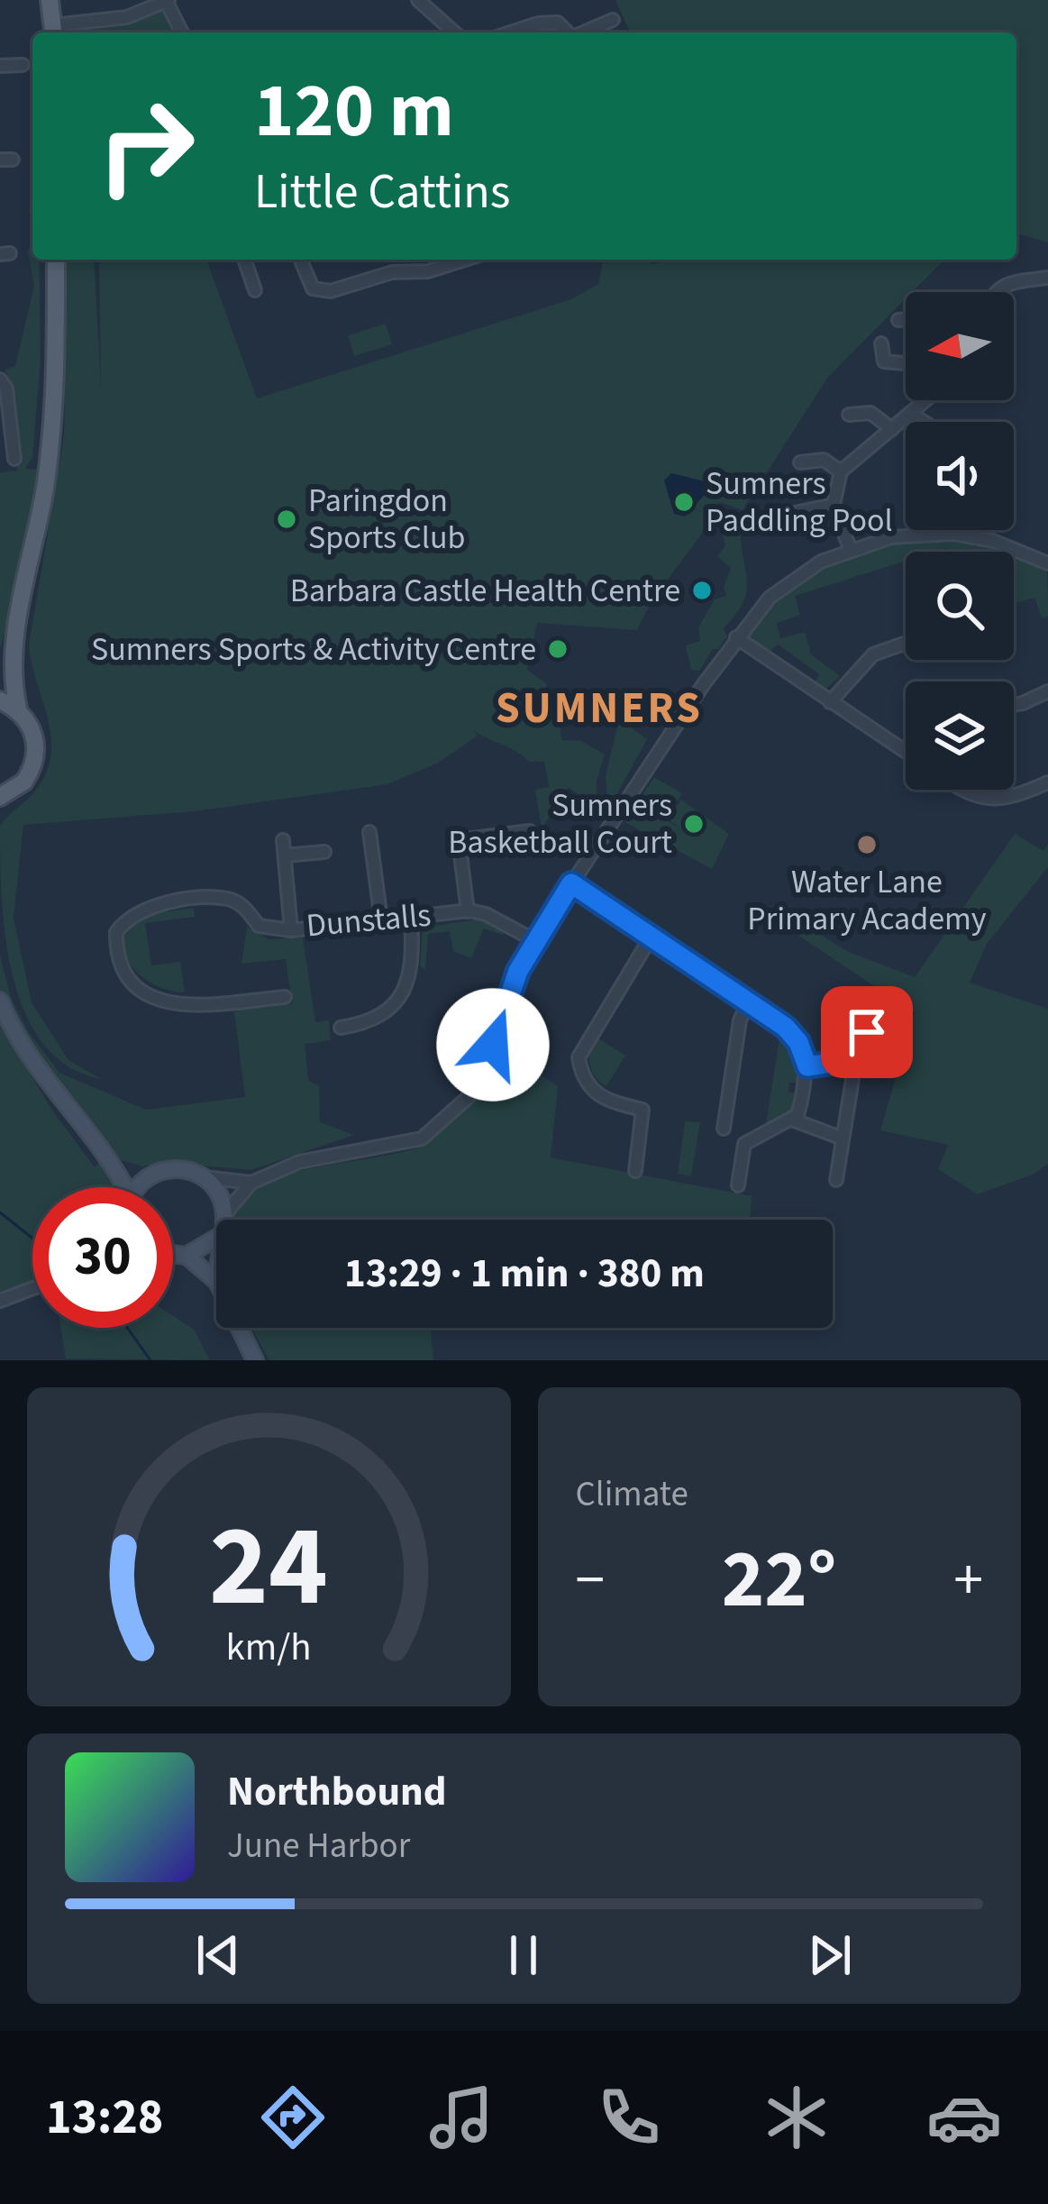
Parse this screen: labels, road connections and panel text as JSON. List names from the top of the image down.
{
  "streets": {
    "street": ["Dunstalls"]
  },
  "districts": ["SUMNERS"],
  "places": [
    "Sumners Paddling Pool",
    "Paringdon Sports Club",
    "Barbara Castle Health Centre",
    "Sumners Sports & Activity Centre",
    "Sumners Basketball Court",
    "Water Lane Primary Academy"
  ],
  "north": "left",
  "page": {
    "turn": ["120 m", "Little Cattins"],
    "limit": "30",
    "trip": "13:29 · 1 min · 380 m",
    "tile": "Climate",
    "heat": ["−", "22°", "+"],
    "song": ["Northbound", "June Harbor"],
    "tabs": "13:28",
    "gauge": ["24", "km/h"]
  }
}
